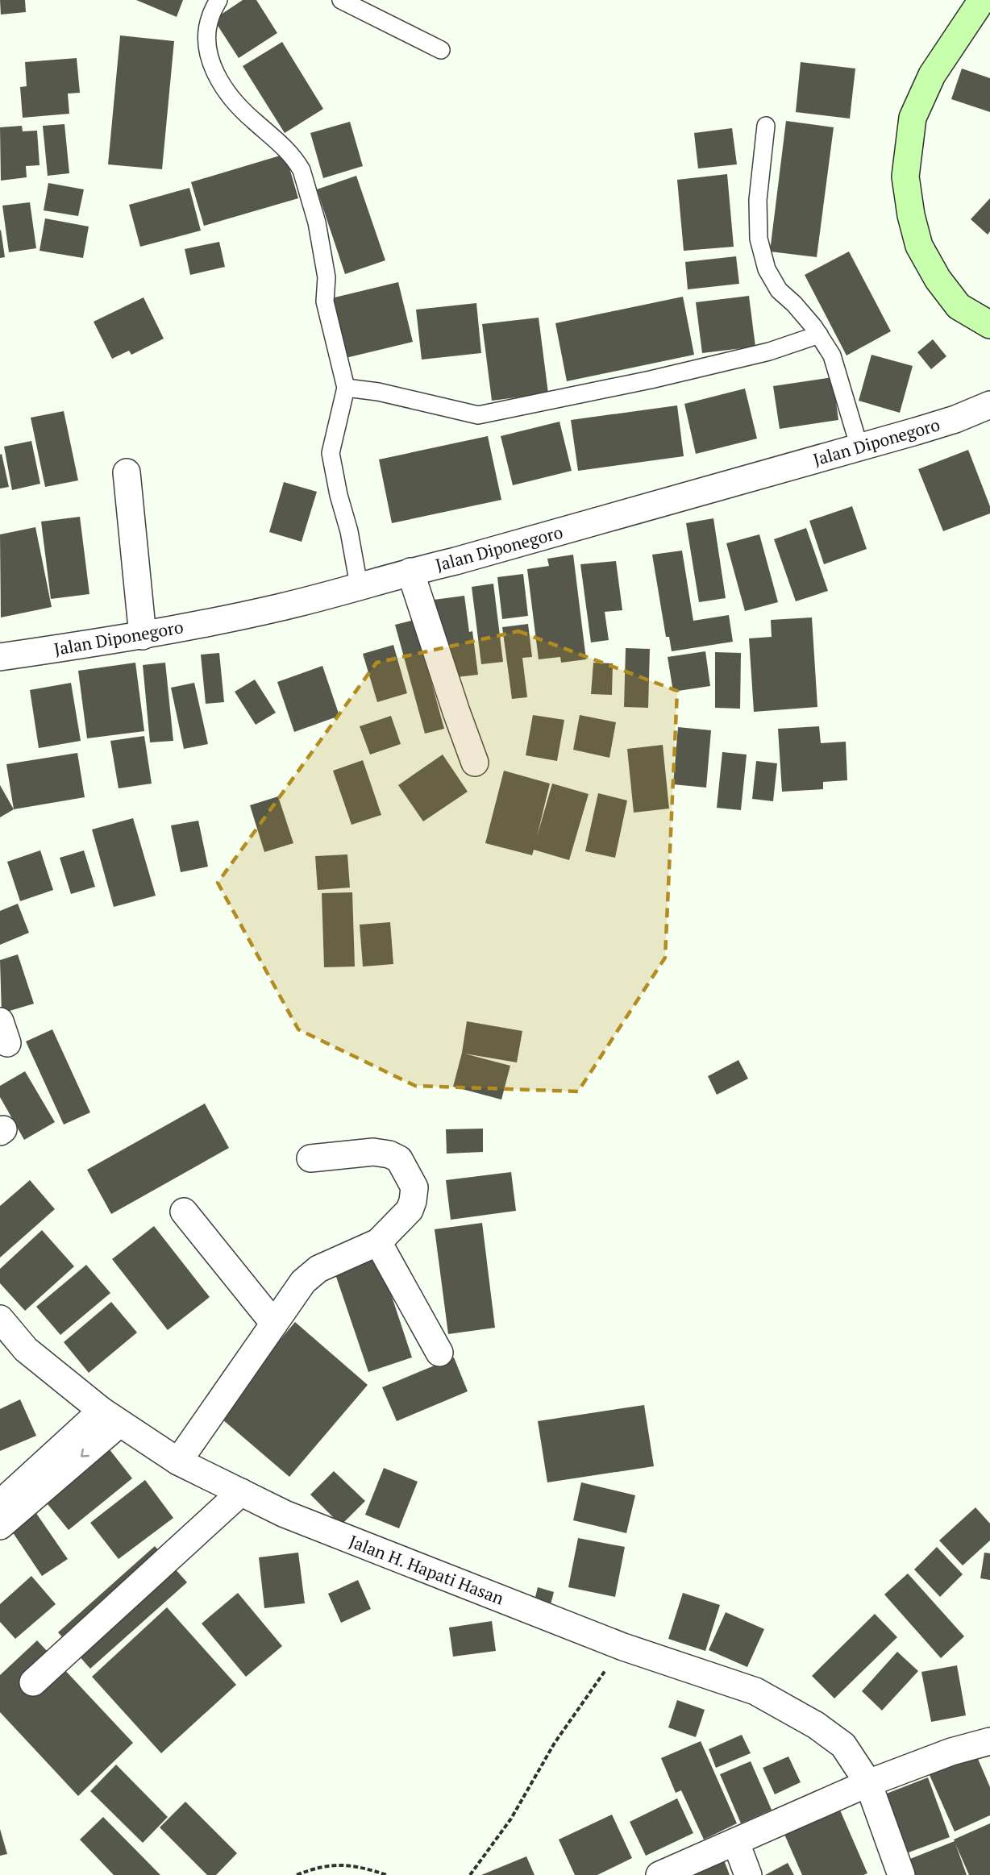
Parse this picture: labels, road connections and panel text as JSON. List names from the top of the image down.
{
  "streets": {
    "street": ["Jalan Diponegoro", "Jalan H. Hapati Hasan"]
  }
}
